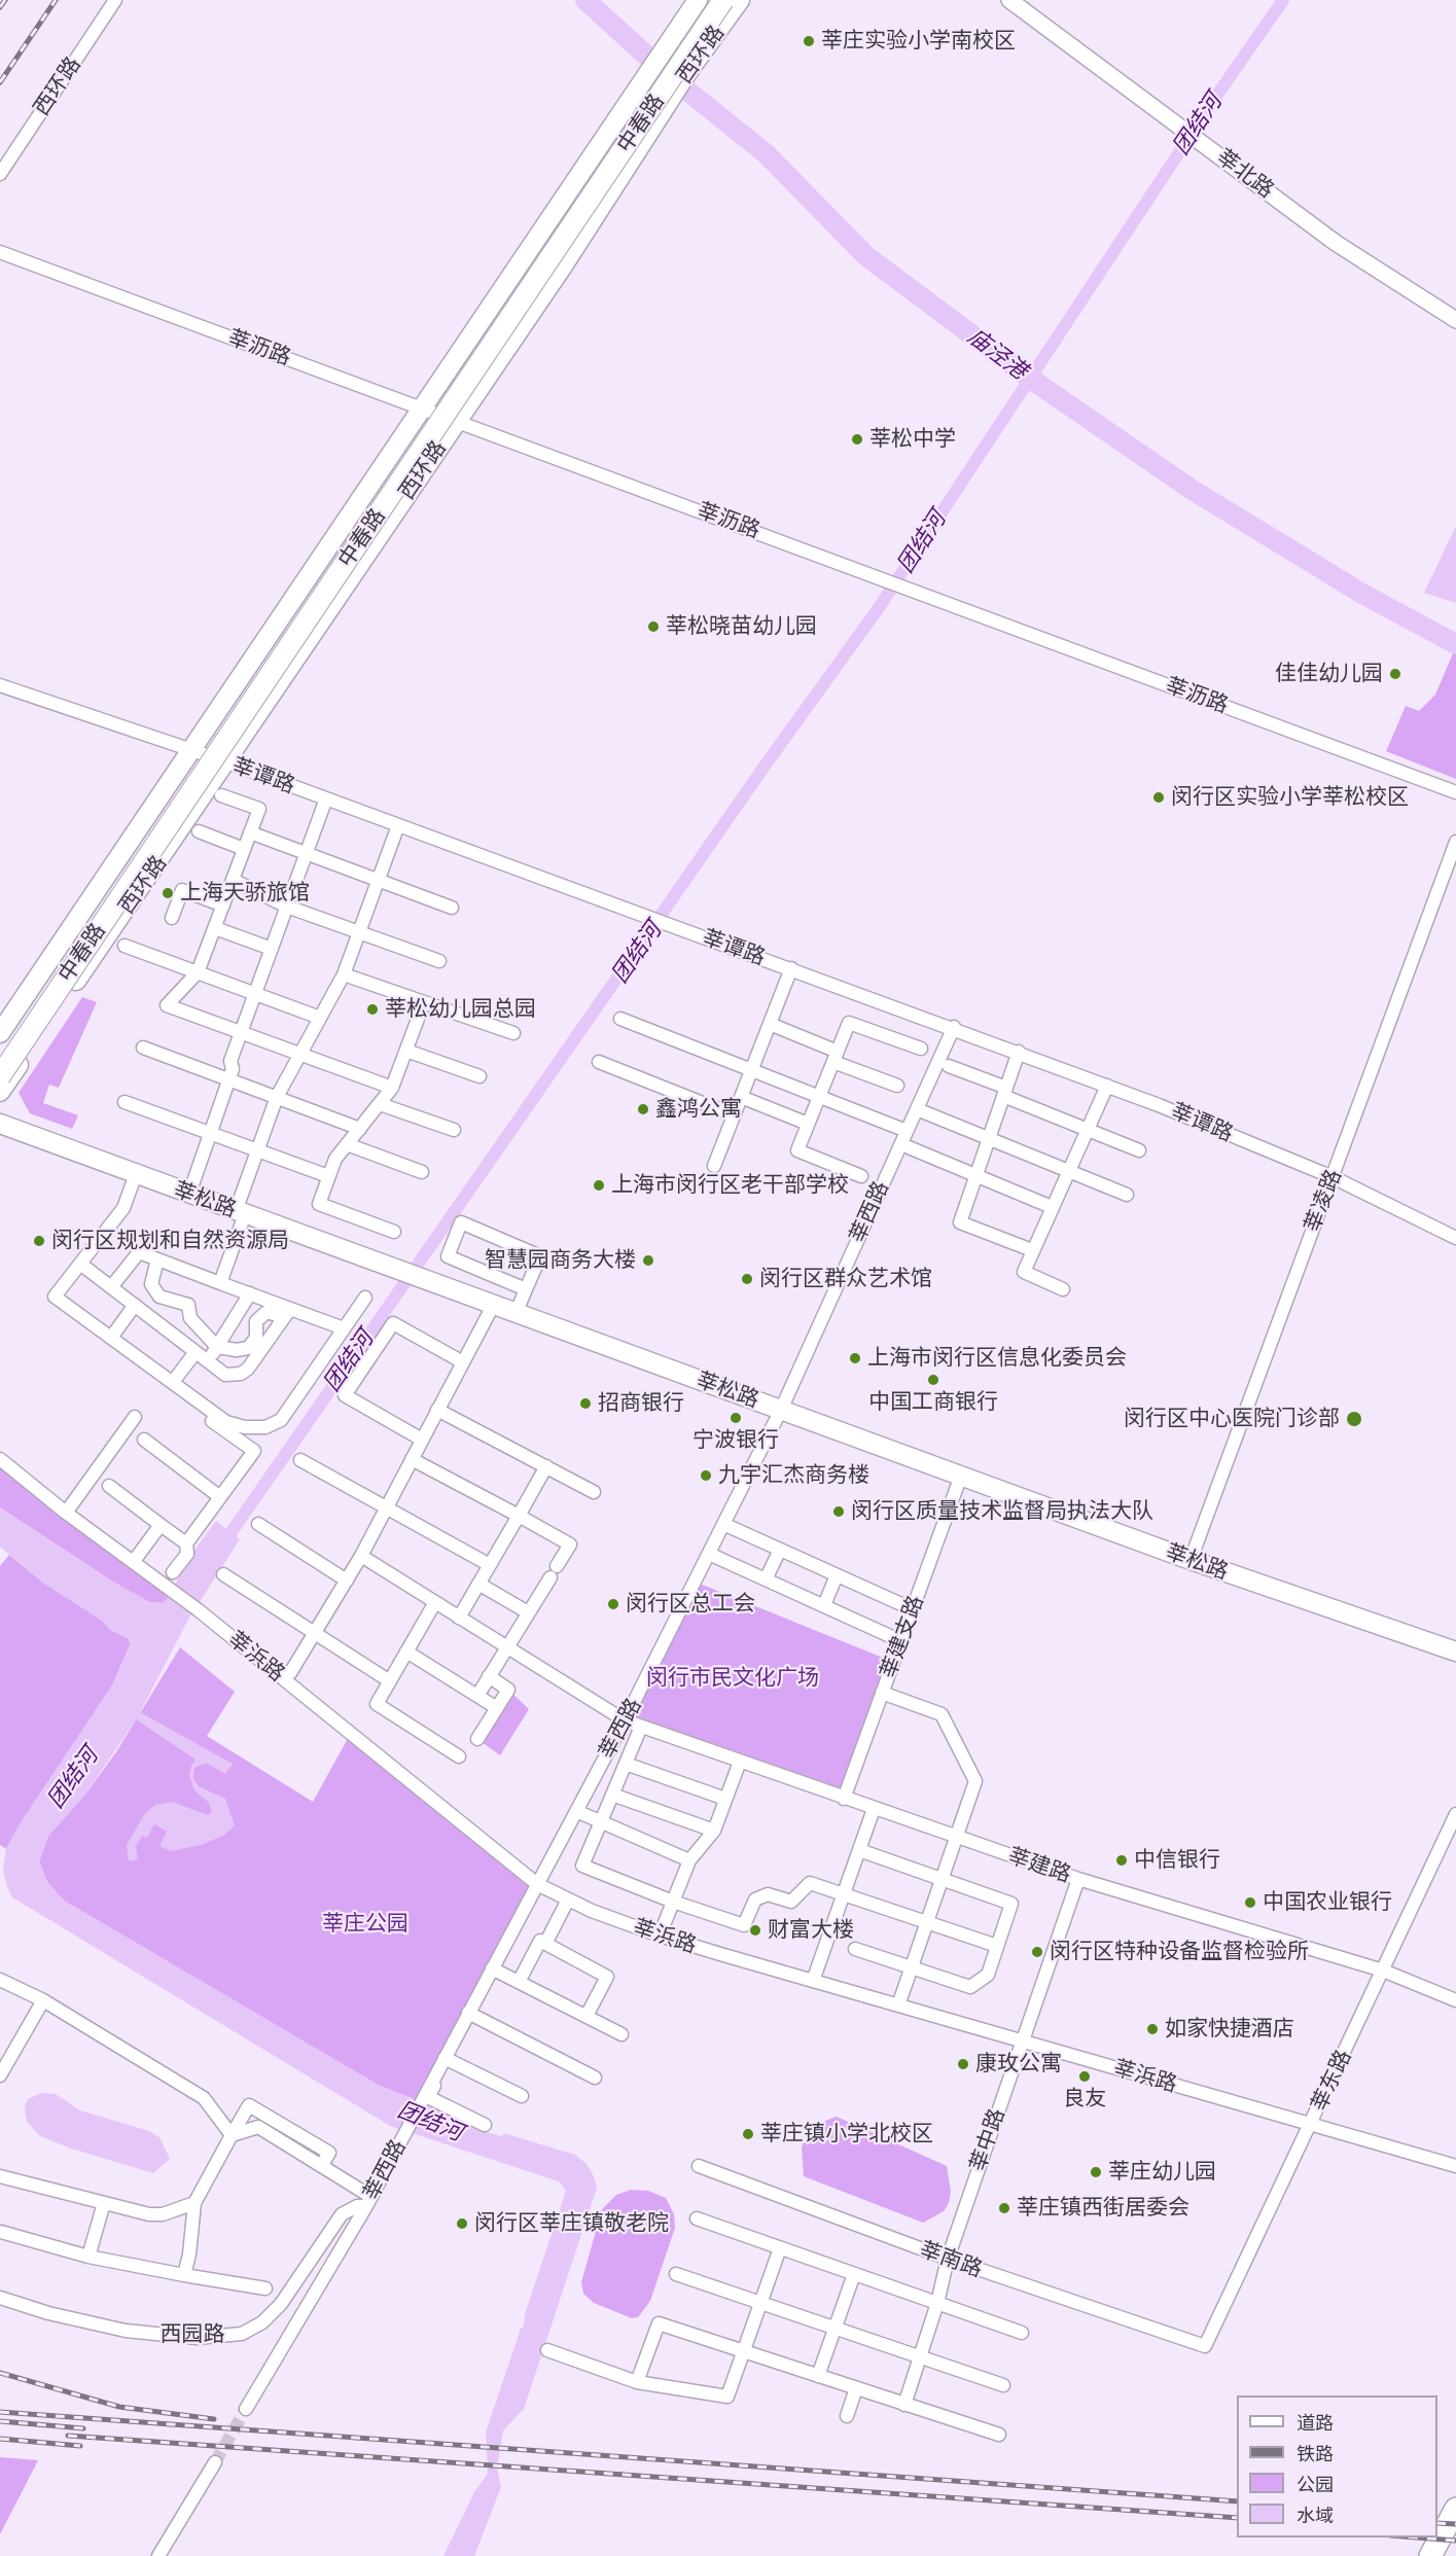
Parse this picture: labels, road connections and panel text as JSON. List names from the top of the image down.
{
  "streets": {
    "main road": ["西环路", "中春路", "莘松路"],
    "street": [
      "莘北路",
      "莘沥路",
      "莘谭路",
      "莘凌路",
      "莘西路",
      "莘建支路",
      "莘浜路",
      "莘建路",
      "莘东路",
      "莘中路",
      "莘南路",
      "西园路"
    ]
  },
  "crossings": [
    ["西环路", "莘沥路"],
    ["西环路", "莘谭路"],
    ["莘谭路", "莘凌路"],
    ["莘谭路", "莘西路"],
    ["莘松路", "莘凌路"],
    ["莘松路", "莘西路"],
    ["莘松路", "莘建支路"],
    ["莘西路", "莘浜路"],
    ["莘西路", "莘建路"],
    ["莘西路", "西园路"],
    ["莘建支路", "莘建路"],
    ["莘浜路", "莘东路"],
    ["莘浜路", "莘中路"],
    ["莘建路", "莘东路"],
    ["莘建路", "莘中路"],
    ["莘东路", "莘南路"],
    ["莘中路", "莘南路"]
  ],
  "water": ["团结河", "庙泾港"],
  "parks": ["闵行市民文化广场", "莘庄公园"],
  "places": [
    "莘庄实验小学南校区",
    "莘松中学",
    "莘松晓苗幼儿园",
    "佳佳幼儿园",
    "闵行区实验小学莘松校区",
    "上海天骄旅馆",
    "莘松幼儿园总园",
    "鑫鸿公寓",
    "上海市闵行区老干部学校",
    "闵行区规划和自然资源局",
    "智慧园商务大楼",
    "闵行区群众艺术馆",
    "上海市闵行区信息化委员会",
    "中国工商银行",
    "招商银行",
    "宁波银行",
    "闵行区中心医院门诊部",
    "九宇汇杰商务楼",
    "闵行区质量技术监督局执法大队",
    "闵行区总工会",
    "中信银行",
    "中国农业银行",
    "财富大楼",
    "闵行区特种设备监督检验所",
    "如家快捷酒店",
    "康玫公寓",
    "良友",
    "莘庄镇小学北校区",
    "莘庄幼儿园",
    "莘庄镇西街居委会",
    "闵行区莘庄镇敬老院"
  ],
  "legend": [
    "道路",
    "铁路",
    "公园",
    "水域"
  ]
}
